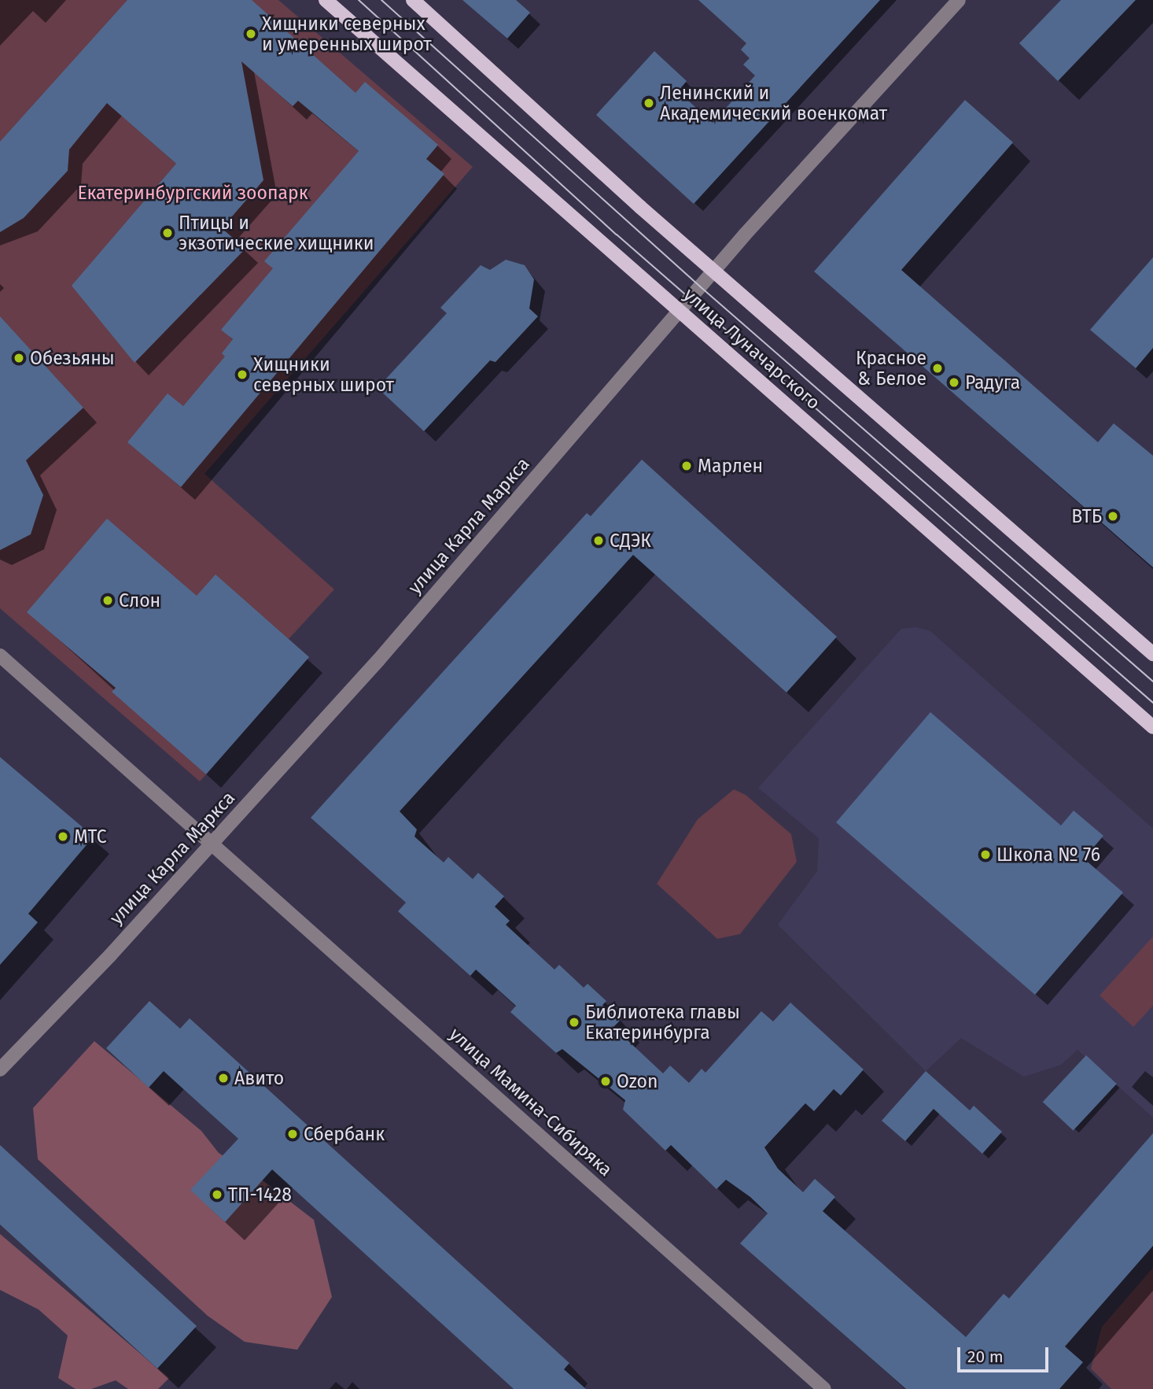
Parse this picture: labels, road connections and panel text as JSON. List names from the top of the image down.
{
  "streets": {
    "main road": ["улица Луначарского"],
    "street": ["улица Карла Маркса", "улица Мамина-Сибиряка"]
  },
  "crossings": [
    ["улица Луначарского", "улица Карла Маркса"],
    ["улица Карла Маркса", "улица Мамина-Сибиряка"]
  ],
  "parks": ["Екатеринбургский зоопарк"],
  "places": [
    "Хищники северных и умеренных широт",
    "Ленинский и Академический военкомат",
    "Птицы и экзотические хищники",
    "Обезьяны",
    "Красное & Белое",
    "Хищники северных широт",
    "Радуга",
    "Марлен",
    "ВТБ",
    "СДЭК",
    "Слон",
    "МТС",
    "Школа № 76",
    "Библиотека главы Екатеринбурга",
    "Авито",
    "Ozon",
    "Сбербанк",
    "ТП-1428"
  ],
  "scale_bar": "20 m"
}
